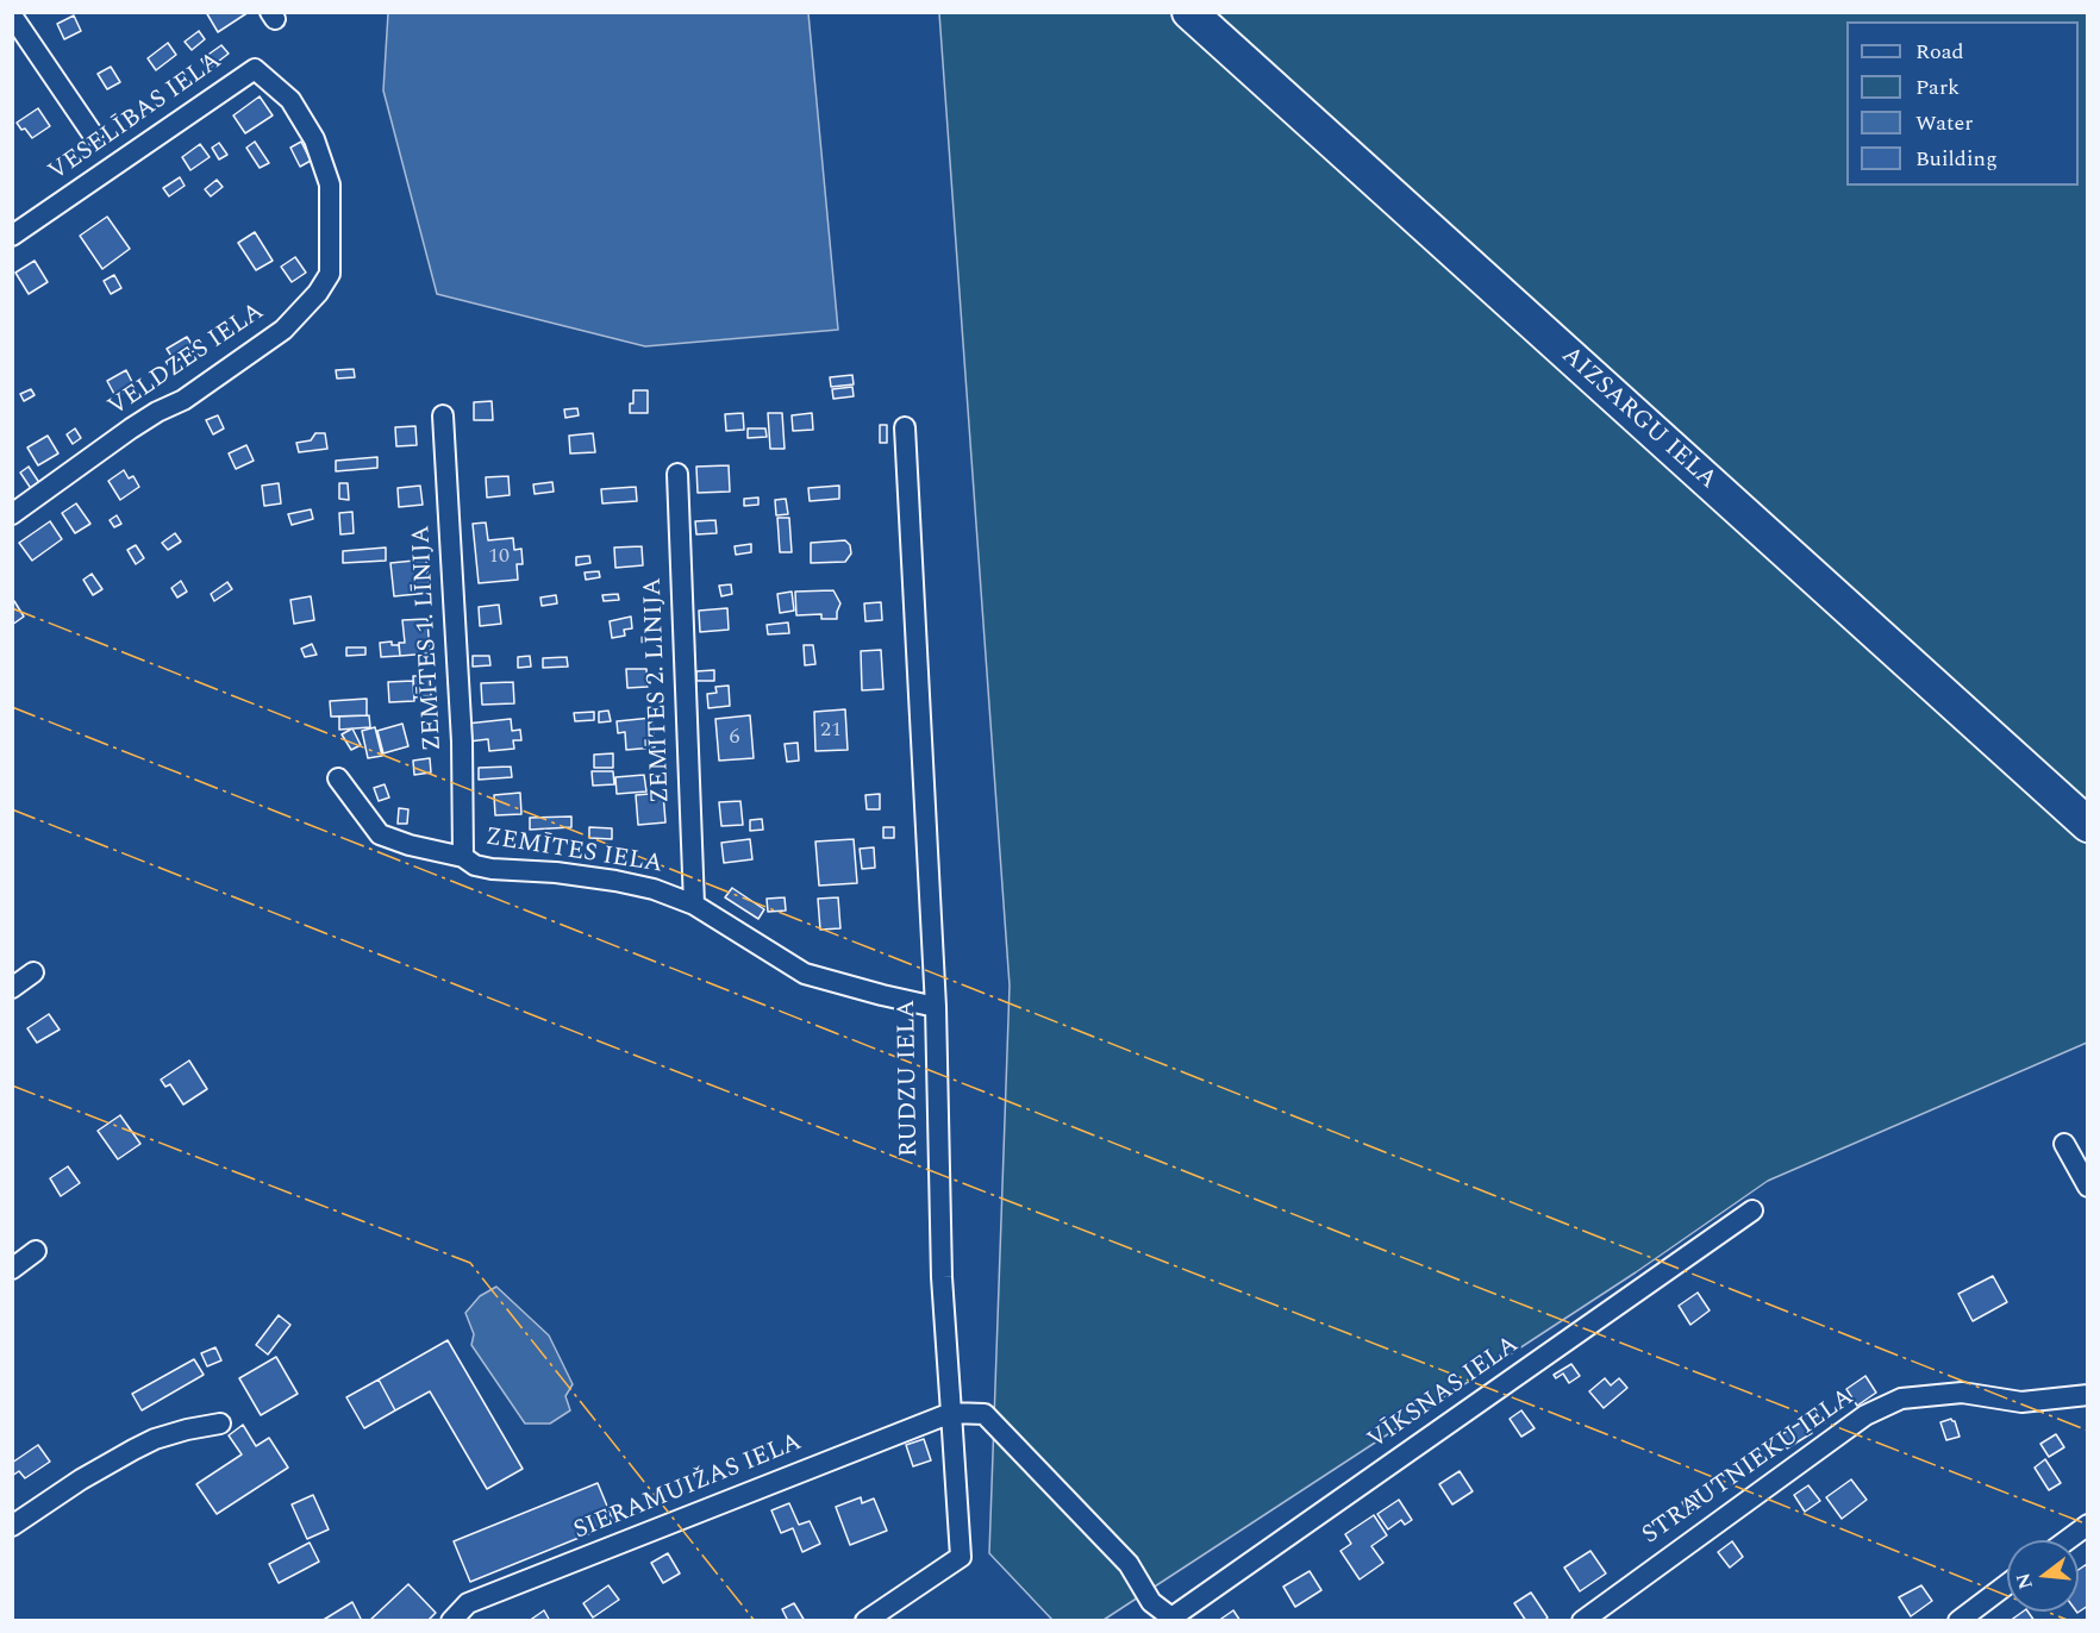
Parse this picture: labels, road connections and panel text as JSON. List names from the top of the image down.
{
  "streets": {
    "highway": ["AIZSARGU IELA"],
    "street": [
      "VESELĪBAS IELA",
      "VELDZES IELA",
      "ZEMĪTES 1. LĪNIJA",
      "ZEMĪTES 2. LĪNIJA",
      "ZEMĪTES IELA",
      "RUDZU IELA",
      "VĪKSNAS IELA",
      "STRAUTNIEKU IELA",
      "SIERAMUIŽAS IELA"
    ]
  },
  "crossings": [
    ["VESELĪBAS IELA", "VELDZES IELA"],
    ["ZEMĪTES 1. LĪNIJA", "ZEMĪTES IELA"],
    ["ZEMĪTES 2. LĪNIJA", "ZEMĪTES IELA"],
    ["ZEMĪTES IELA", "RUDZU IELA"],
    ["RUDZU IELA", "SIERAMUIŽAS IELA"]
  ],
  "house_numbers": ["10", "21", "6"],
  "legend": [
    "Road",
    "Park",
    "Water",
    "Building"
  ],
  "north": "left"
}
